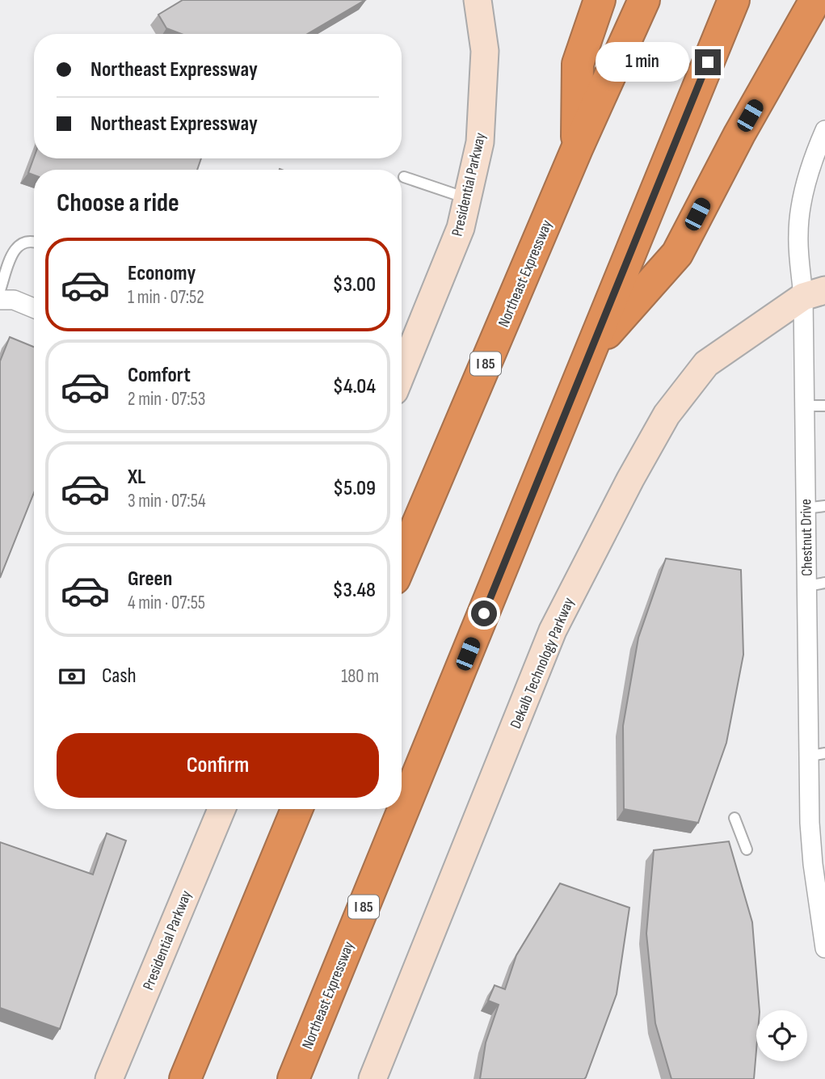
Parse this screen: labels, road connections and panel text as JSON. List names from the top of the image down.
{
  "streets": {
    "highway": ["Northeast Expressway", "I 85"],
    "street": ["Presidential Parkway", "Chestnut Drive", "Dekalb Technology Parkway"]
  },
  "crossings": [
    ["Chestnut Drive", "Dekalb Technology Parkway"]
  ],
  "page": {
    "banner": ["Northeast Expressway", "Northeast Expressway"],
    "bubble": "1 min",
    "heading": "Choose a ride",
    "list": [
      {
        "name": "Economy",
        "note": "1 min · 07:52",
        "value": "$3.00"
      },
      {
        "name": "Comfort",
        "note": "2 min · 07:53",
        "value": "$4.04"
      },
      {
        "name": "XL",
        "note": "3 min · 07:54",
        "value": "$5.09"
      },
      {
        "name": "Green",
        "note": "4 min · 07:55",
        "value": "$3.48"
      }
    ],
    "pay": ["Cash", "180 m"],
    "buttons": "Confirm"
  }
}
